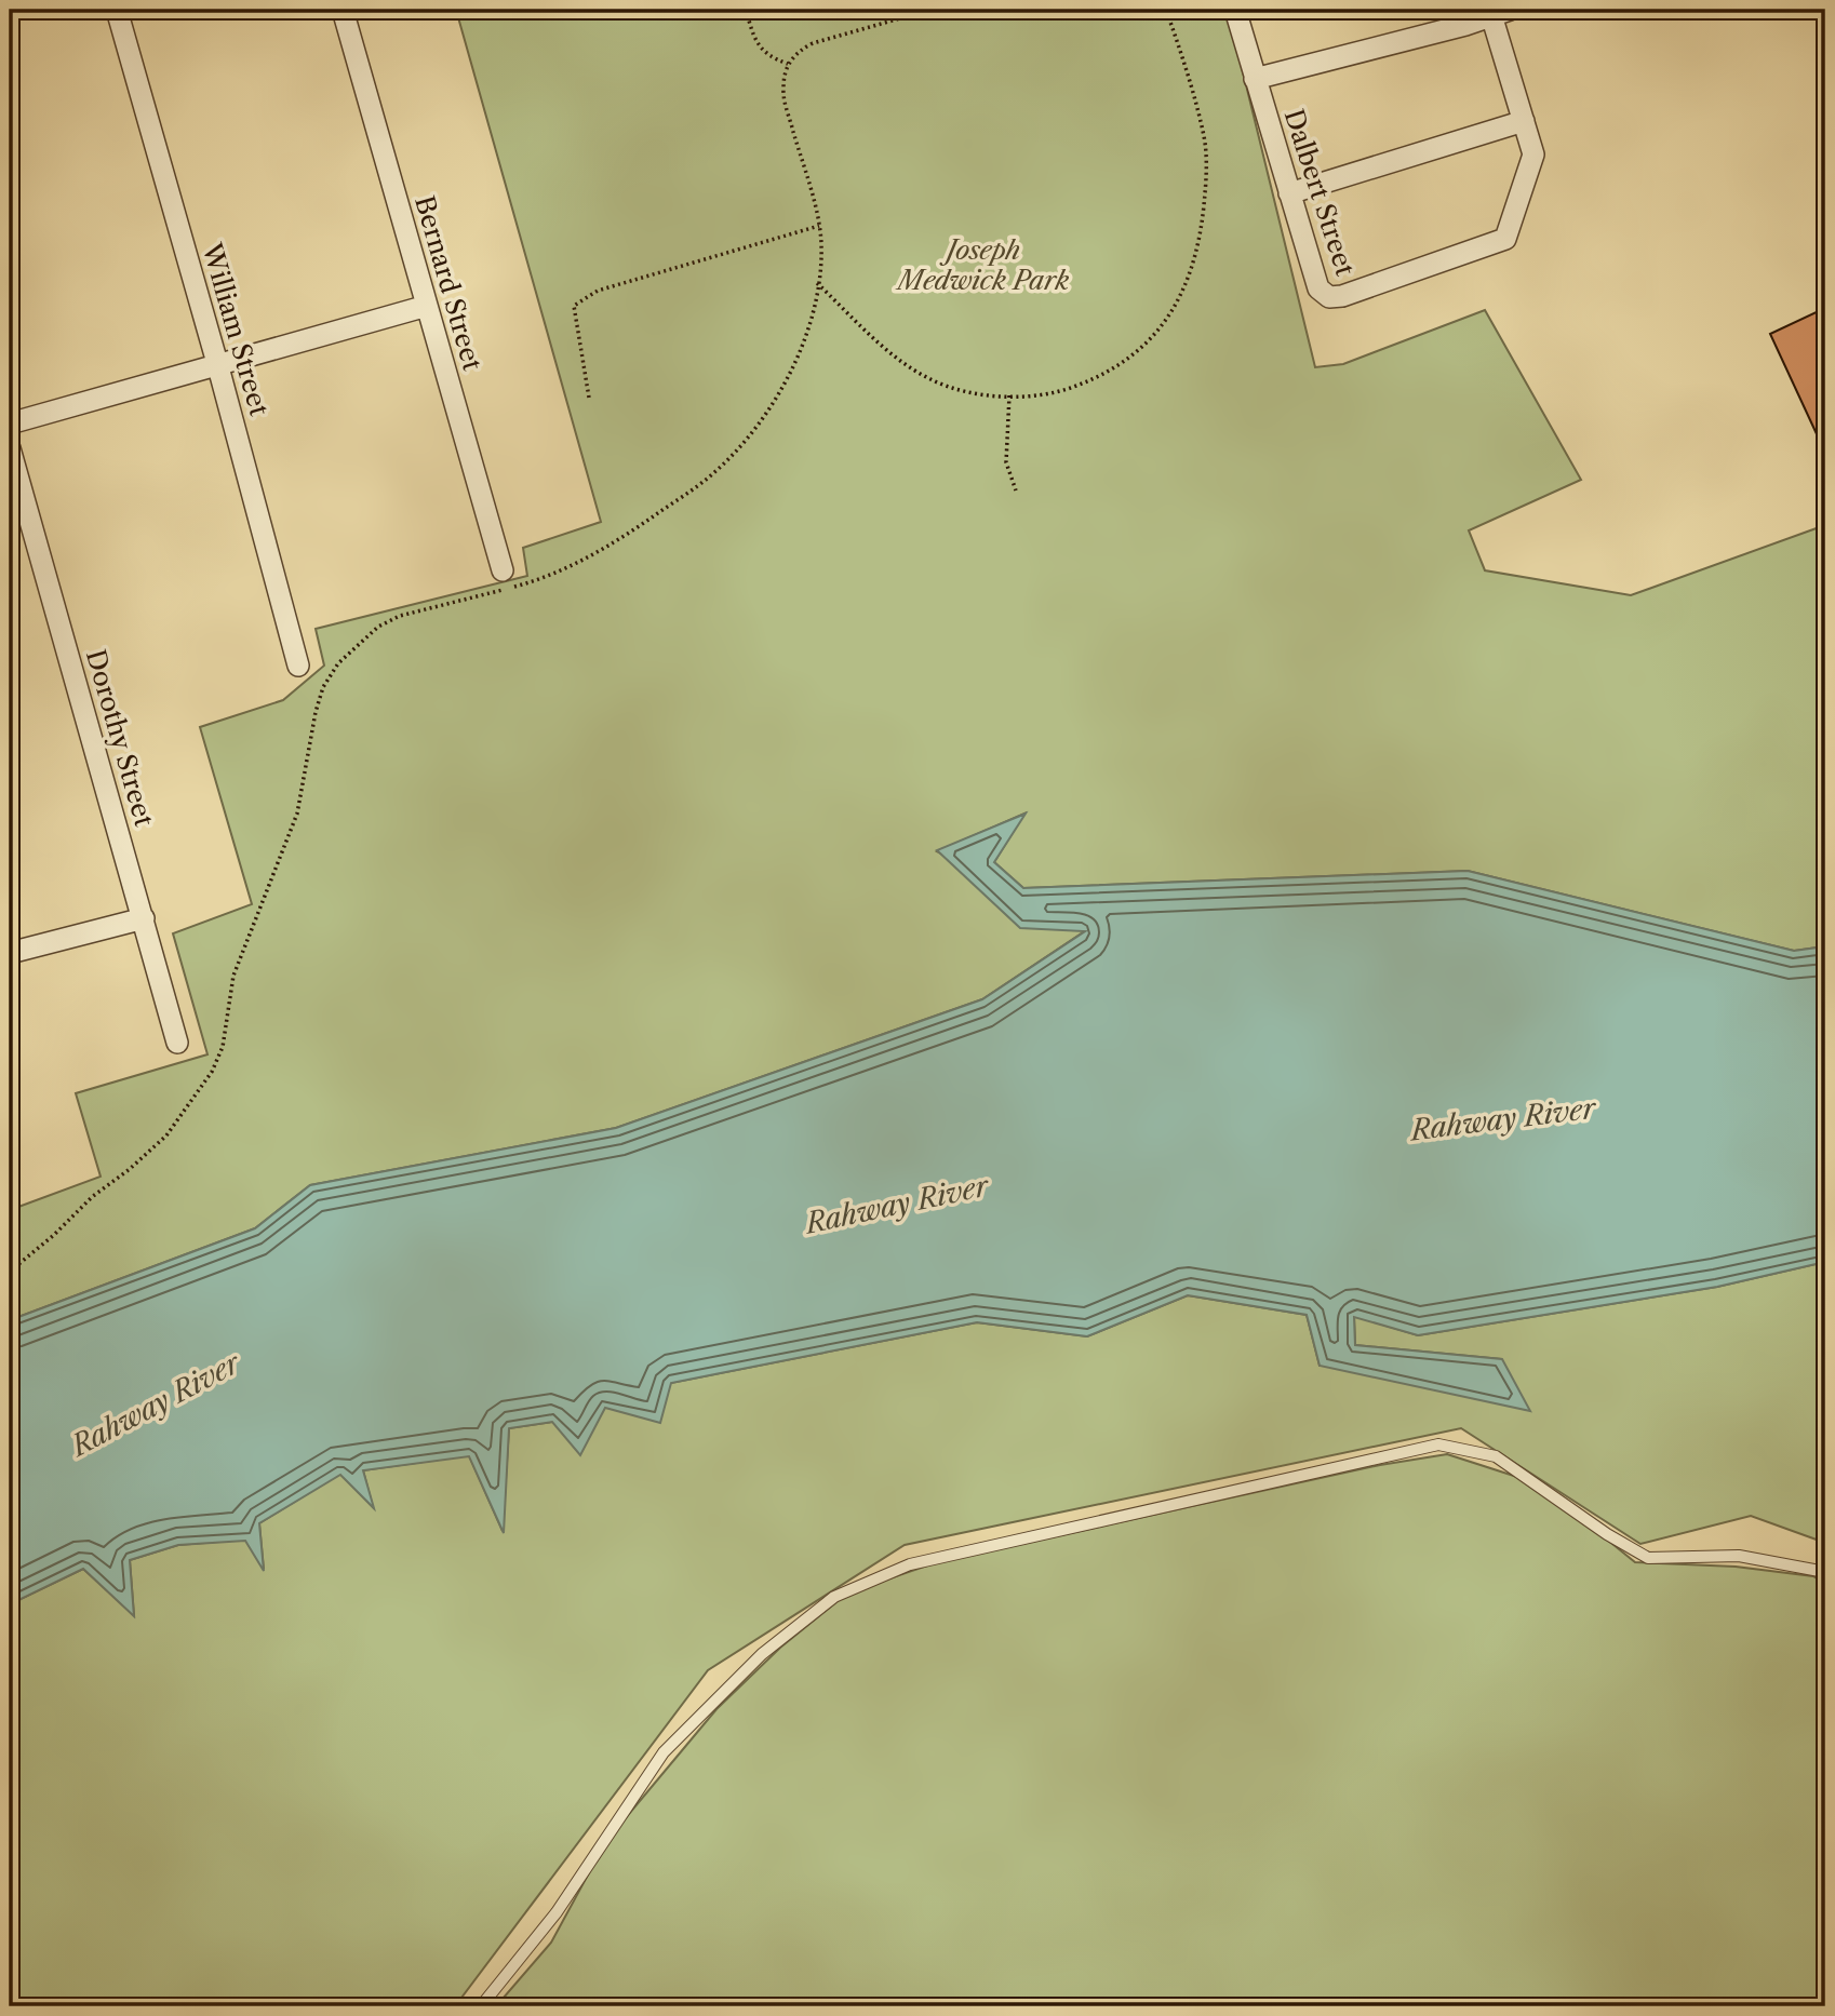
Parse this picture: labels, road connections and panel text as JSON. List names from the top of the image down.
{
  "streets": {
    "street": [
      "Dalbert Street",
      "Bernard Street",
      "William Street",
      "Dorothy Street"
    ]
  },
  "water": ["Rahway River"],
  "parks": ["Joseph Medwick Park"]
}
